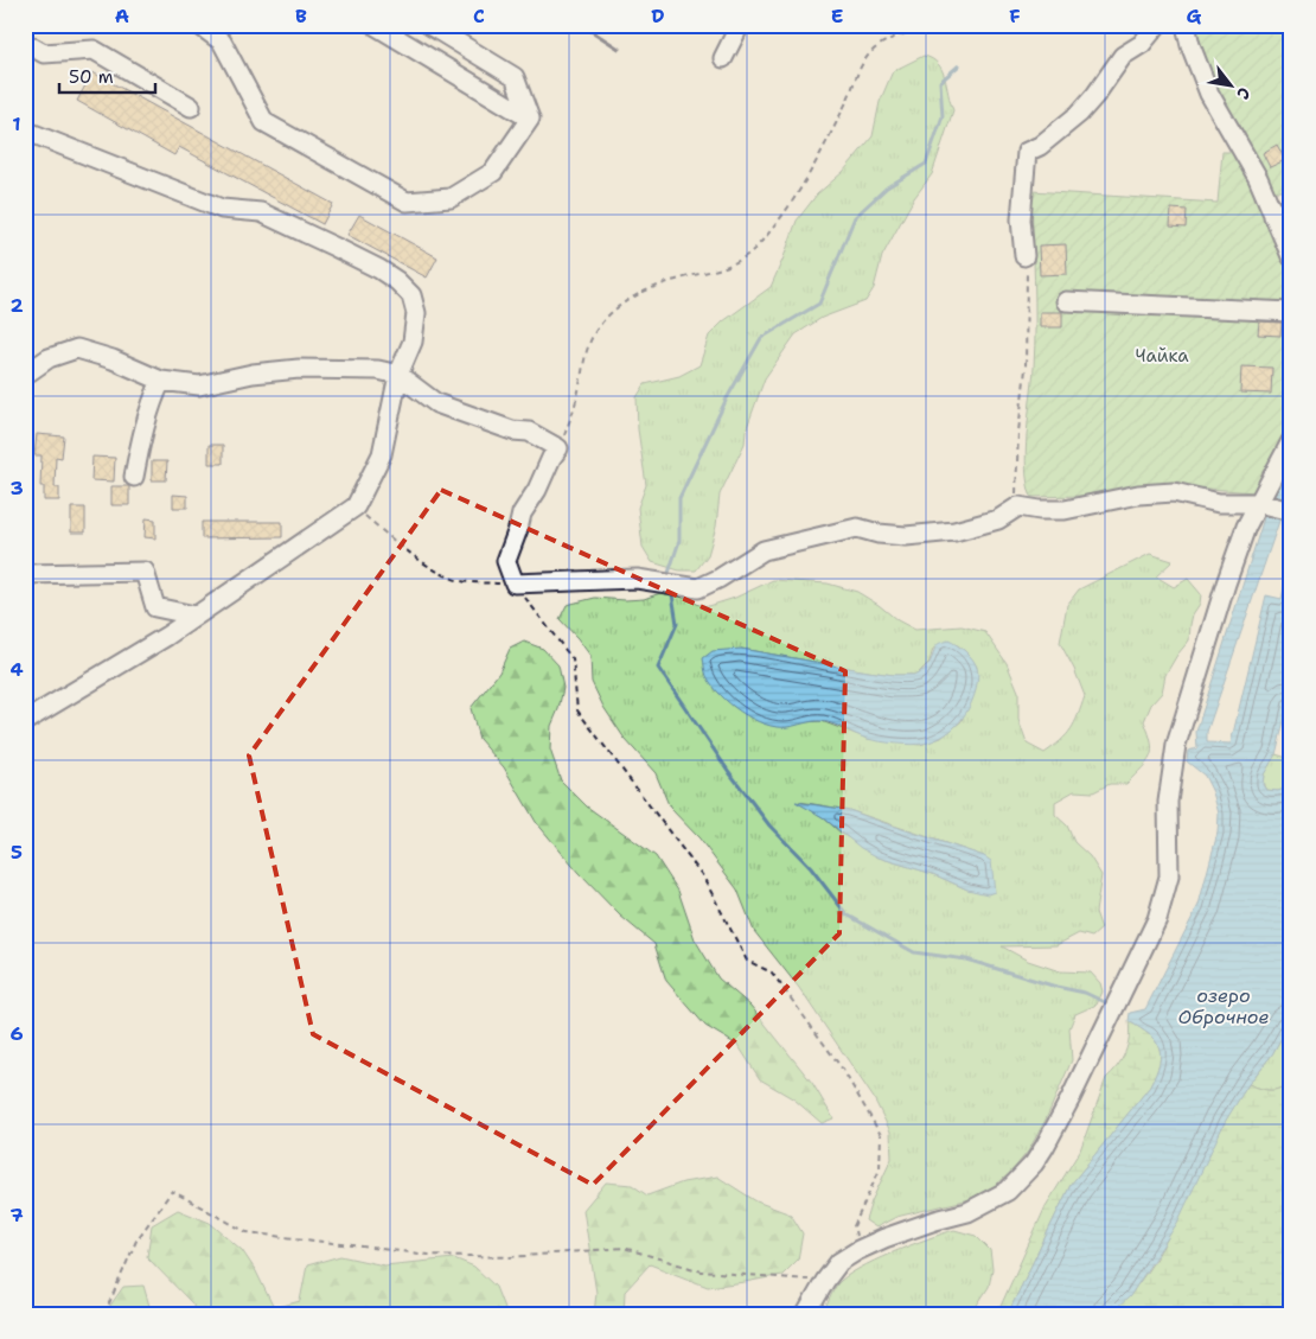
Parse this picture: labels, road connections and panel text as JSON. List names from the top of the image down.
{
  "water": ["озеро Оброчное"],
  "parks": ["Чайка"],
  "scale_bar": "50 m",
  "north": "bottom right",
  "grid": {
    "columns": [
      "A",
      "B",
      "C",
      "D",
      "E",
      "F",
      "G"
    ],
    "rows": [
      "1",
      "2",
      "3",
      "4",
      "5",
      "6",
      "7"
    ]
  }
}
